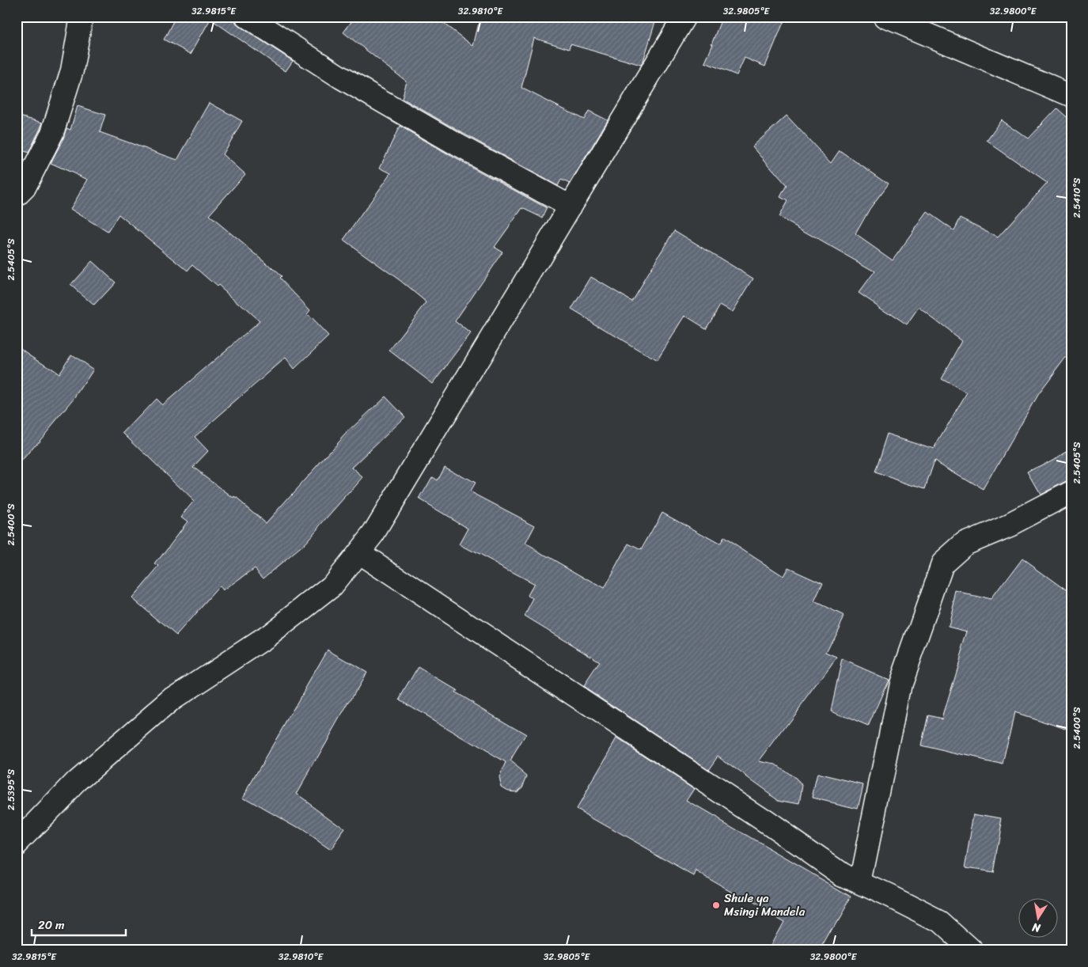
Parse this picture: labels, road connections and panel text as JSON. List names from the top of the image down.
{
  "places": ["Shule ya Msingi Mandela"],
  "scale_bar": "20 m",
  "north": "bottom",
  "coordinates": [
    "32.9815°E",
    "32.9810°E",
    "32.9805°E",
    "32.9800°E",
    "2.5410°S",
    "2.5405°S",
    "2.5400°S",
    "2.5395°S"
  ]
}
